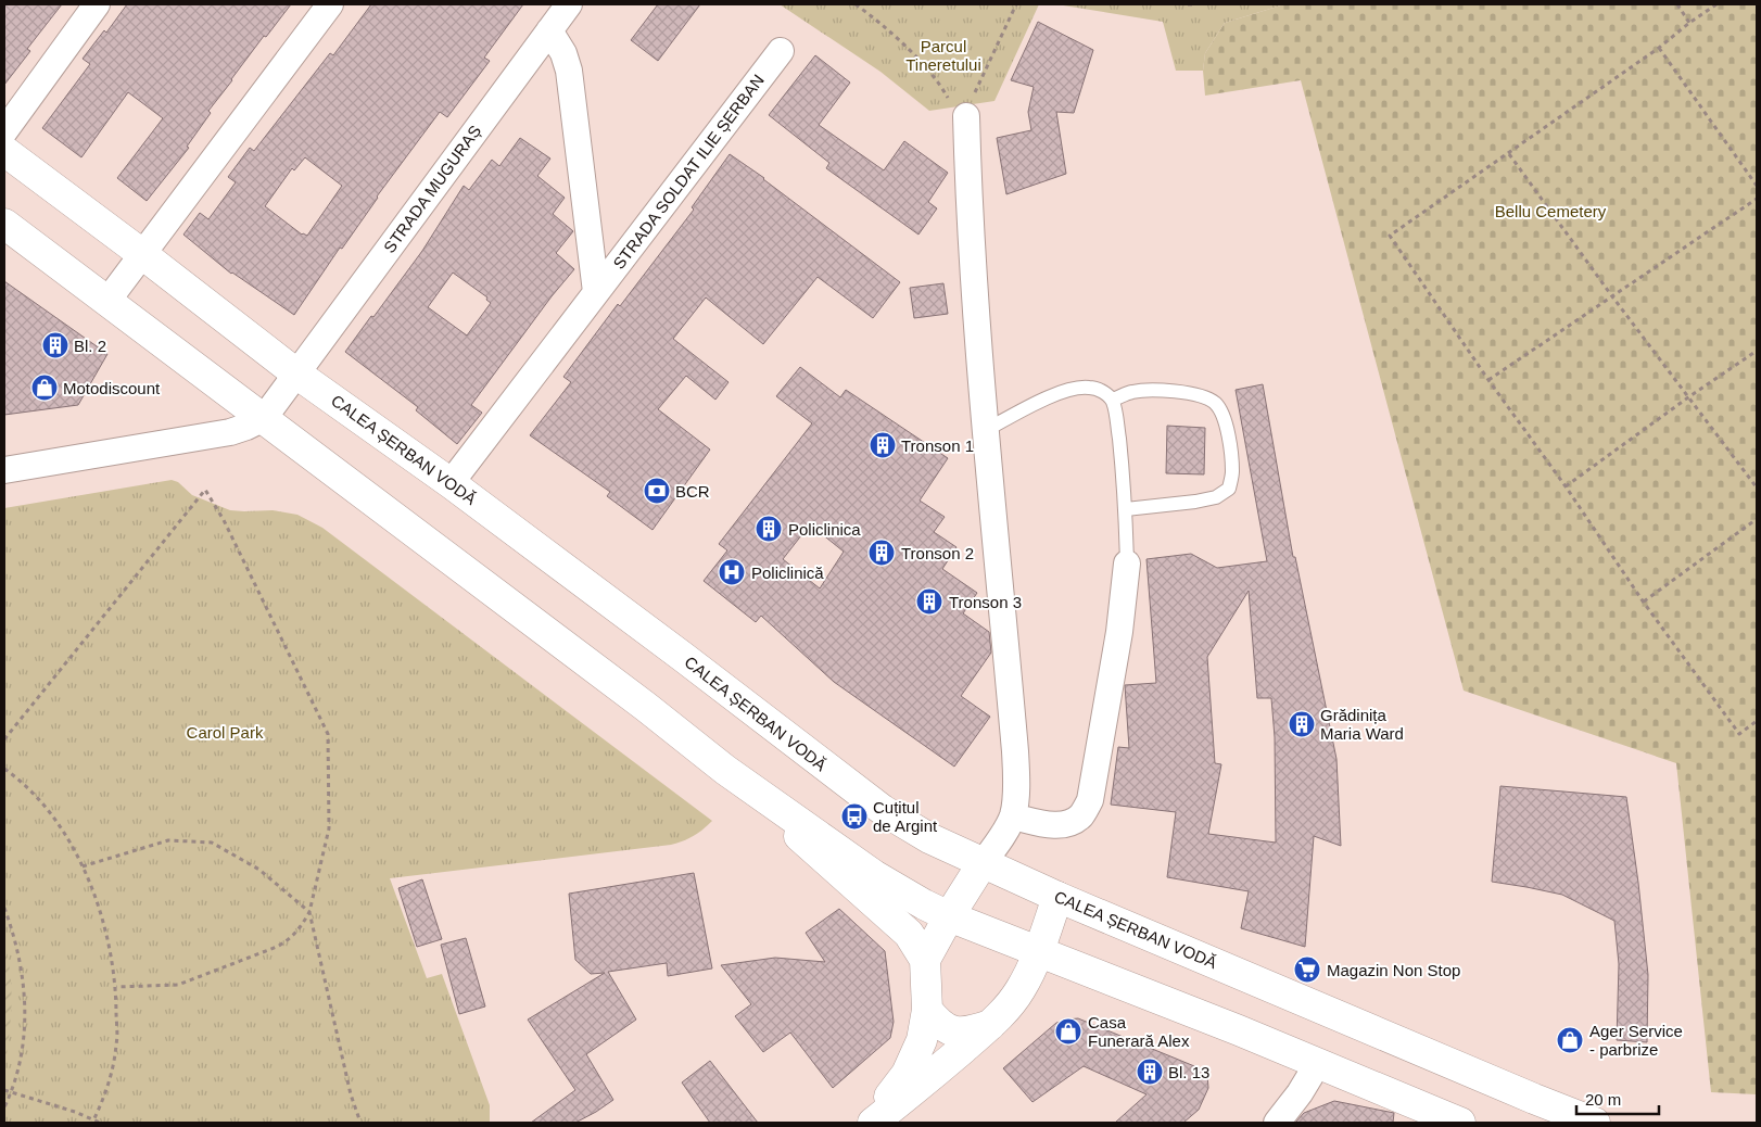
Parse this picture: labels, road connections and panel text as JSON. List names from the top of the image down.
{
  "streets": {
    "main road": ["CALEA ȘERBAN VODĂ"],
    "street": ["STRADA SOLDAT ILIE ȘERBAN", "STRADA MUGURAȘ"]
  },
  "crossings": [
    ["STRADA SOLDAT ILIE ȘERBAN", "STRADA MUGURAȘ"],
    ["STRADA SOLDAT ILIE ȘERBAN", "CALEA ȘERBAN VODĂ"],
    ["STRADA MUGURAȘ", "CALEA ȘERBAN VODĂ"]
  ],
  "parks": ["Parcul Tineretului", "Bellu Cemetery", "Carol Park"],
  "places": {
    "building": [
      "Bl. 2",
      "Tronson 1",
      "Policlinica",
      "Tronson 2",
      "Tronson 3",
      "Grădinița Maria Ward",
      "Bl. 13"
    ],
    "shop": ["Motodiscount", "Casa Funerară Alex", "Ager Service - parbrize"],
    "bank": ["BCR"],
    "hospital": ["Policlinică"],
    "bus stop": ["Cuțitul de Argint"],
    "supermarket": ["Magazin Non Stop"]
  },
  "scale_bar": "20 m"
}
